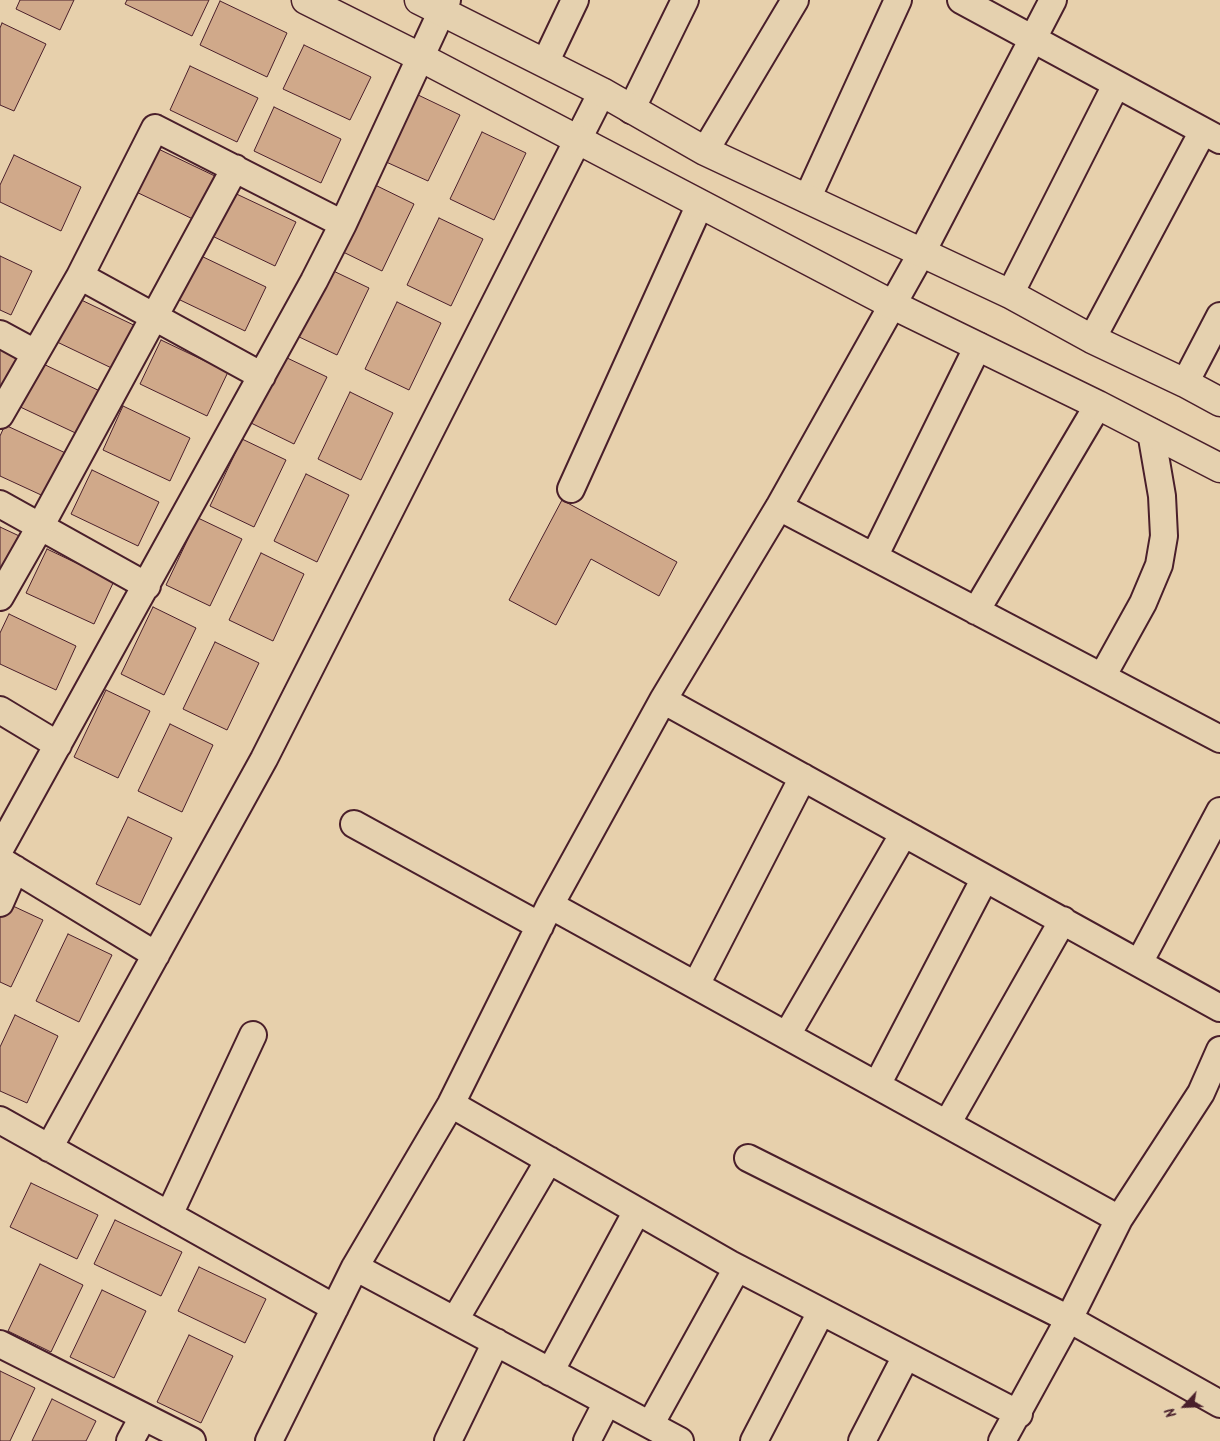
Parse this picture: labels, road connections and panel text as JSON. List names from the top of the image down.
{
  "north": "bottom left"
}
